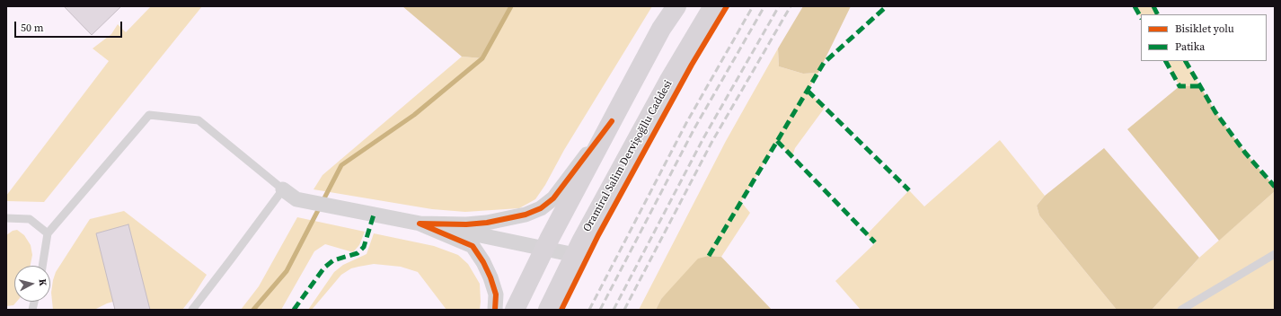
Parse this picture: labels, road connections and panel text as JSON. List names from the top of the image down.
{
  "streets": {
    "main road": ["Oramiral Salim Dervişoğllu Caddesi"]
  },
  "legend": ["Bisiklet yolu", "Patika"],
  "scale_bar": "50 m",
  "north": "right"
}
